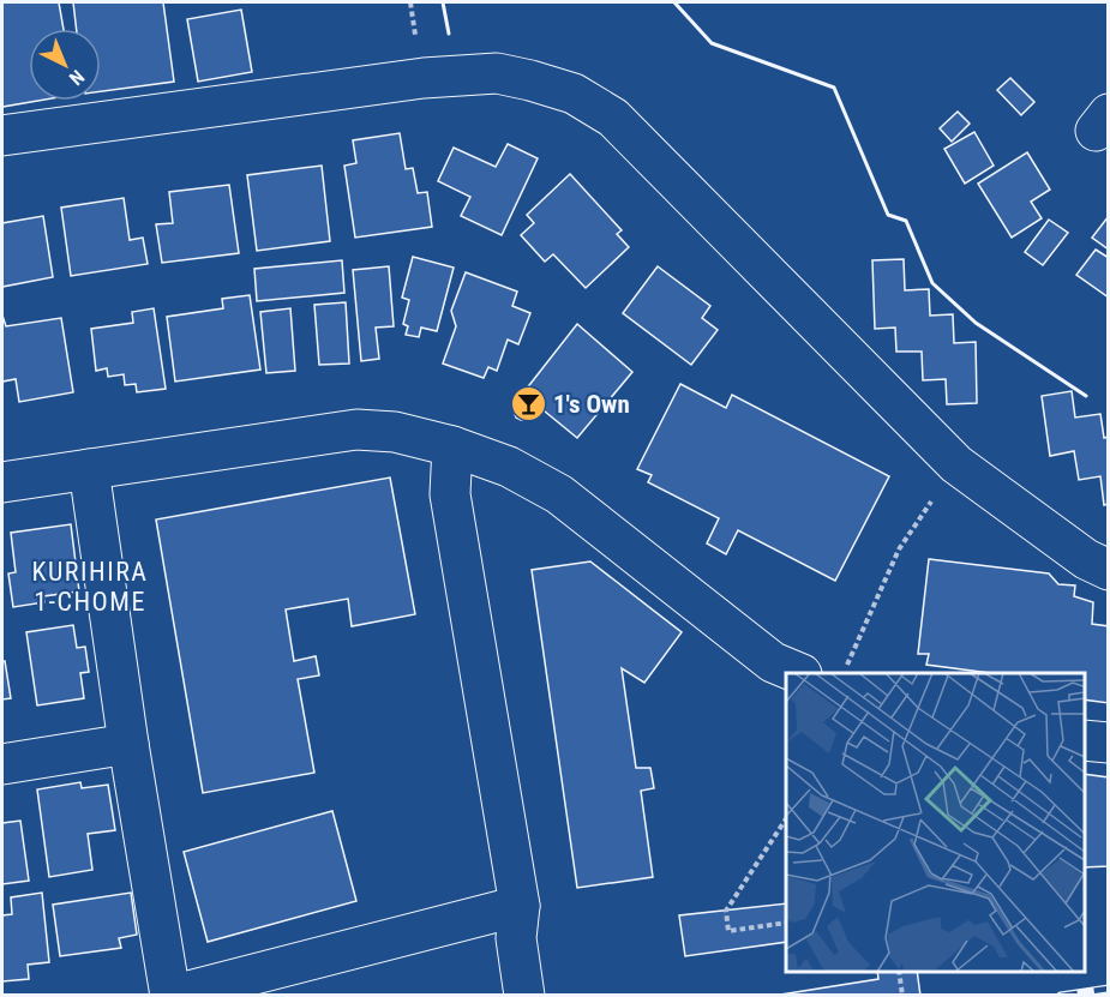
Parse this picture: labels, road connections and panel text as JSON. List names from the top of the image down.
{
  "districts": ["KURIHIRA 1-CHOME"],
  "places": {
    "bar": ["1's Own"]
  },
  "north": "bottom right"
}
